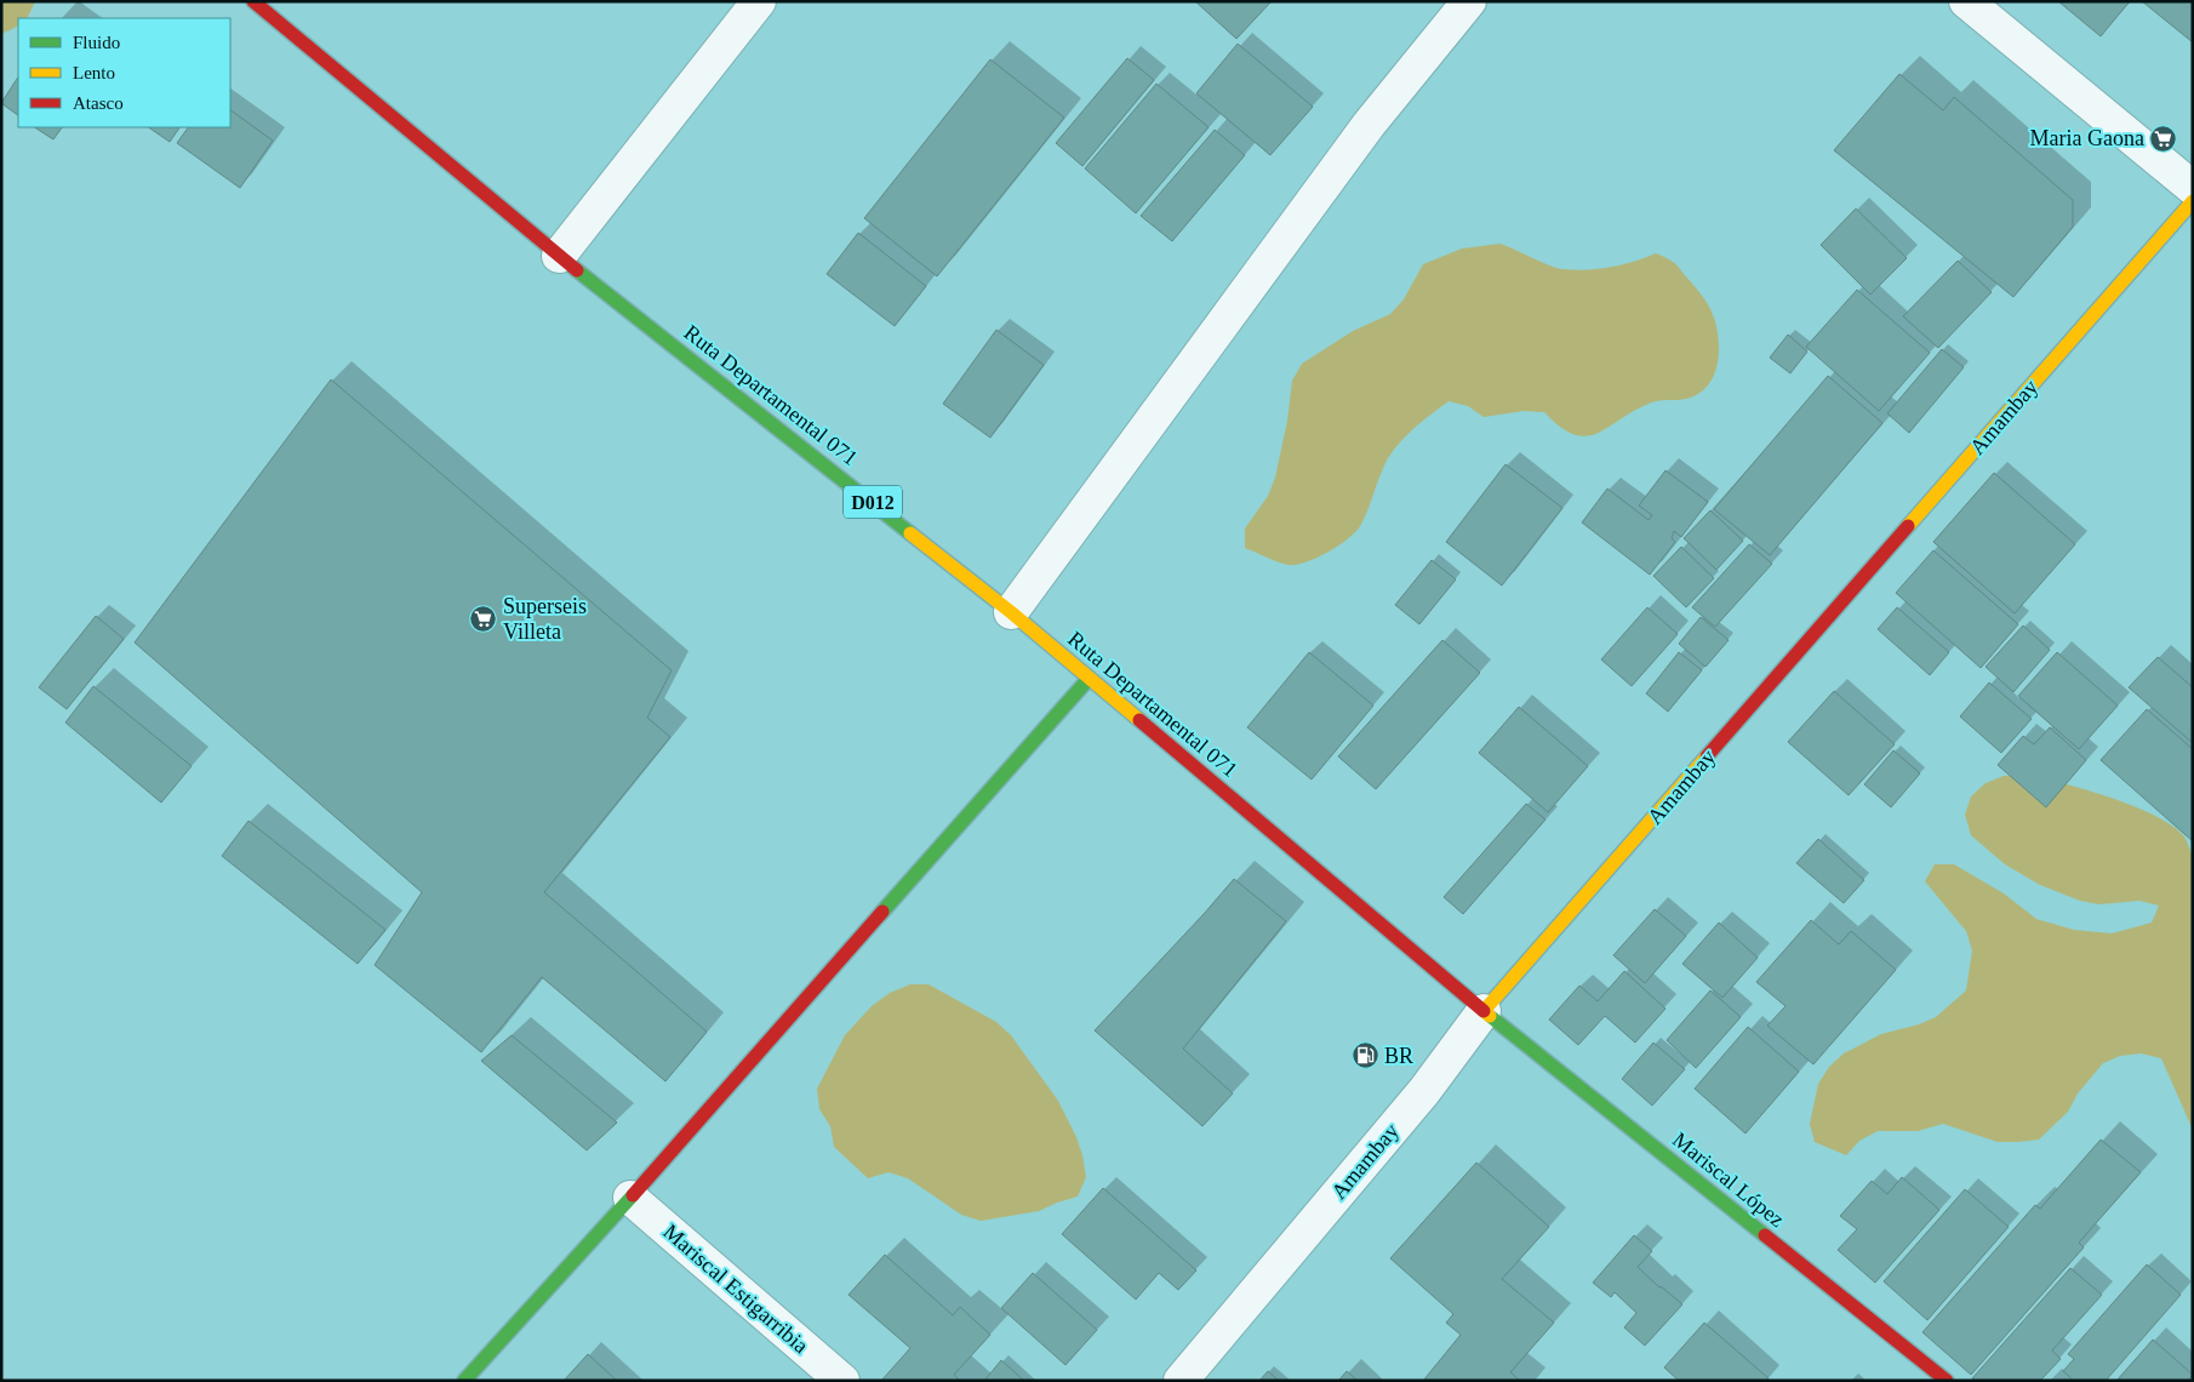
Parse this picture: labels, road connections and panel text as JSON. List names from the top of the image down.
{
  "streets": {
    "main road": [
      "Ruta Departamental 071",
      "Amambay",
      "D012",
      "Mariscal López"
    ],
    "street": ["Mariscal Estigarribia"]
  },
  "crossings": [
    ["Ruta Departamental 071", "Amambay"],
    ["Ruta Departamental 071", "Mariscal López"],
    ["Amambay", "Mariscal López"]
  ],
  "places": {
    "supermarket": ["Maria Gaona", "Superseis Villeta"],
    "fuel station": ["BR"]
  },
  "legend": ["Fluido", "Lento", "Atasco"]
}
